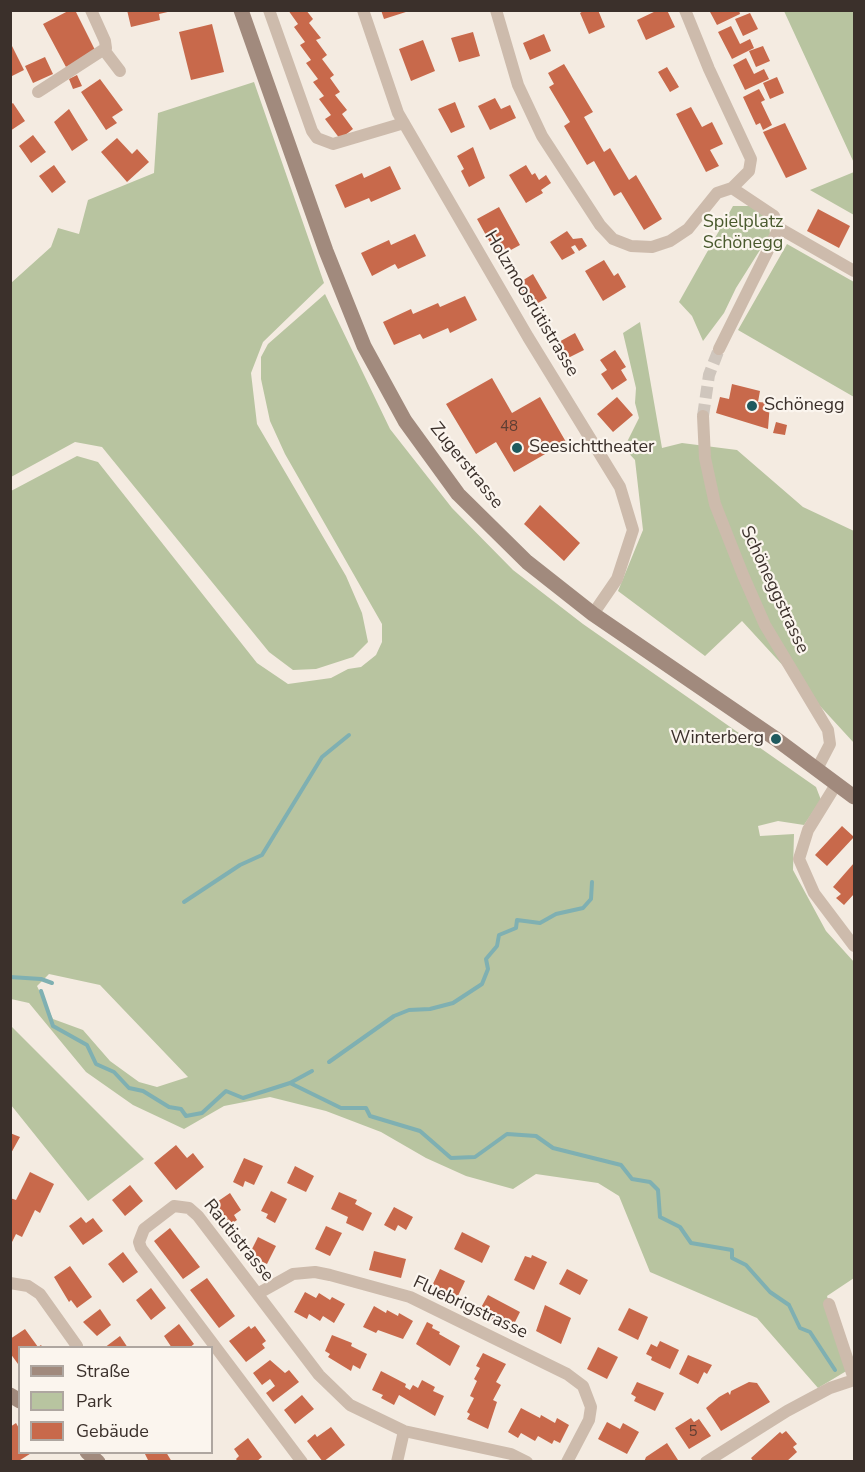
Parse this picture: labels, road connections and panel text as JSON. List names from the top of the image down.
{
  "streets": {
    "main road": ["Zugerstrasse"],
    "street": [
      "Holzmoosrütistrasse",
      "Schöneggstrasse",
      "Rautistrasse",
      "Fluebrigstrasse"
    ]
  },
  "crossings": [
    ["Holzmoosrütistrasse", "Zugerstrasse"],
    ["Zugerstrasse", "Schöneggstrasse"],
    ["Rautistrasse", "Fluebrigstrasse"]
  ],
  "parks": ["Spielplatz Schönegg"],
  "places": ["Schönegg", "Seesichttheater", "Winterberg"],
  "house_numbers": ["48", "5"],
  "legend": ["Straße", "Park", "Gebäude"]
}
